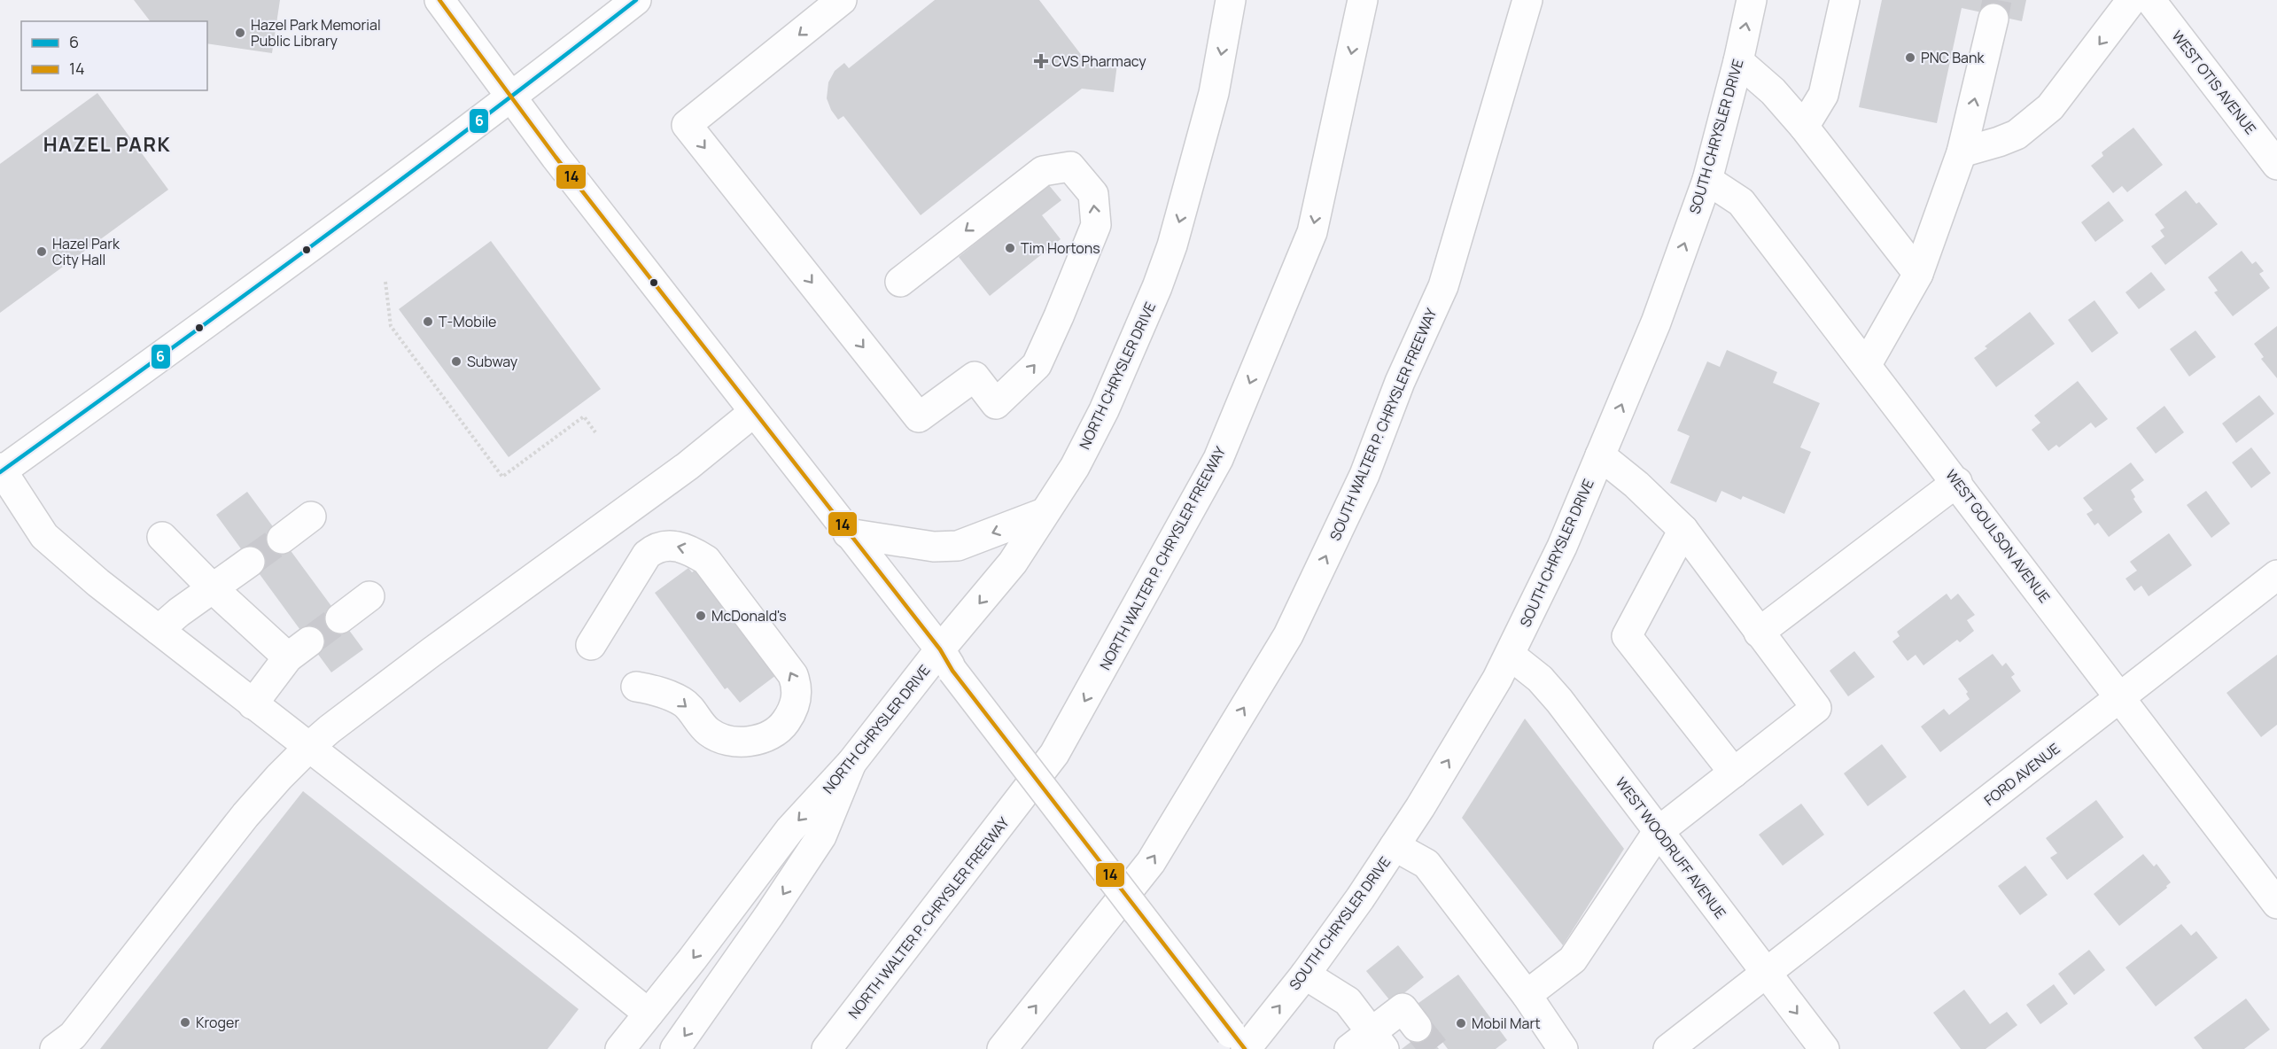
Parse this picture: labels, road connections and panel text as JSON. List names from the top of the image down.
{
  "streets": {
    "main road": [
      "WEST OTIS AVENUE",
      "SOUTH CHRYSLER DRIVE",
      "NORTH CHRYSLER DRIVE",
      "SOUTH WALTER P. CHRYSLER FREEWAY",
      "WEST GOULSON AVENUE",
      "NORTH WALTER P. CHRYSLER FREEWAY",
      "FORD AVENUE",
      "WEST WOODRUFF AVENUE"
    ]
  },
  "crossings": [
    ["SOUTH CHRYSLER DRIVE", "WEST GOULSON AVENUE"],
    ["SOUTH CHRYSLER DRIVE", "WEST WOODRUFF AVENUE"],
    ["WEST GOULSON AVENUE", "FORD AVENUE"],
    ["FORD AVENUE", "WEST WOODRUFF AVENUE"]
  ],
  "one_way": ["SOUTH WALTER P. CHRYSLER FREEWAY", "NORTH WALTER P. CHRYSLER FREEWAY"],
  "districts": ["HAZEL PARK"],
  "places": {
    "other": [
      "Hazel Park Memorial Public Library",
      "PNC Bank",
      "Tim Hortons",
      "Hazel Park City Hall",
      "T-Mobile",
      "Subway",
      "McDonald's",
      "Kroger",
      "Mobil Mart"
    ],
    "health": ["CVS Pharmacy"]
  },
  "lines": ["transit line 6", "transit line 14"],
  "legend": ["6", "14"]
}
